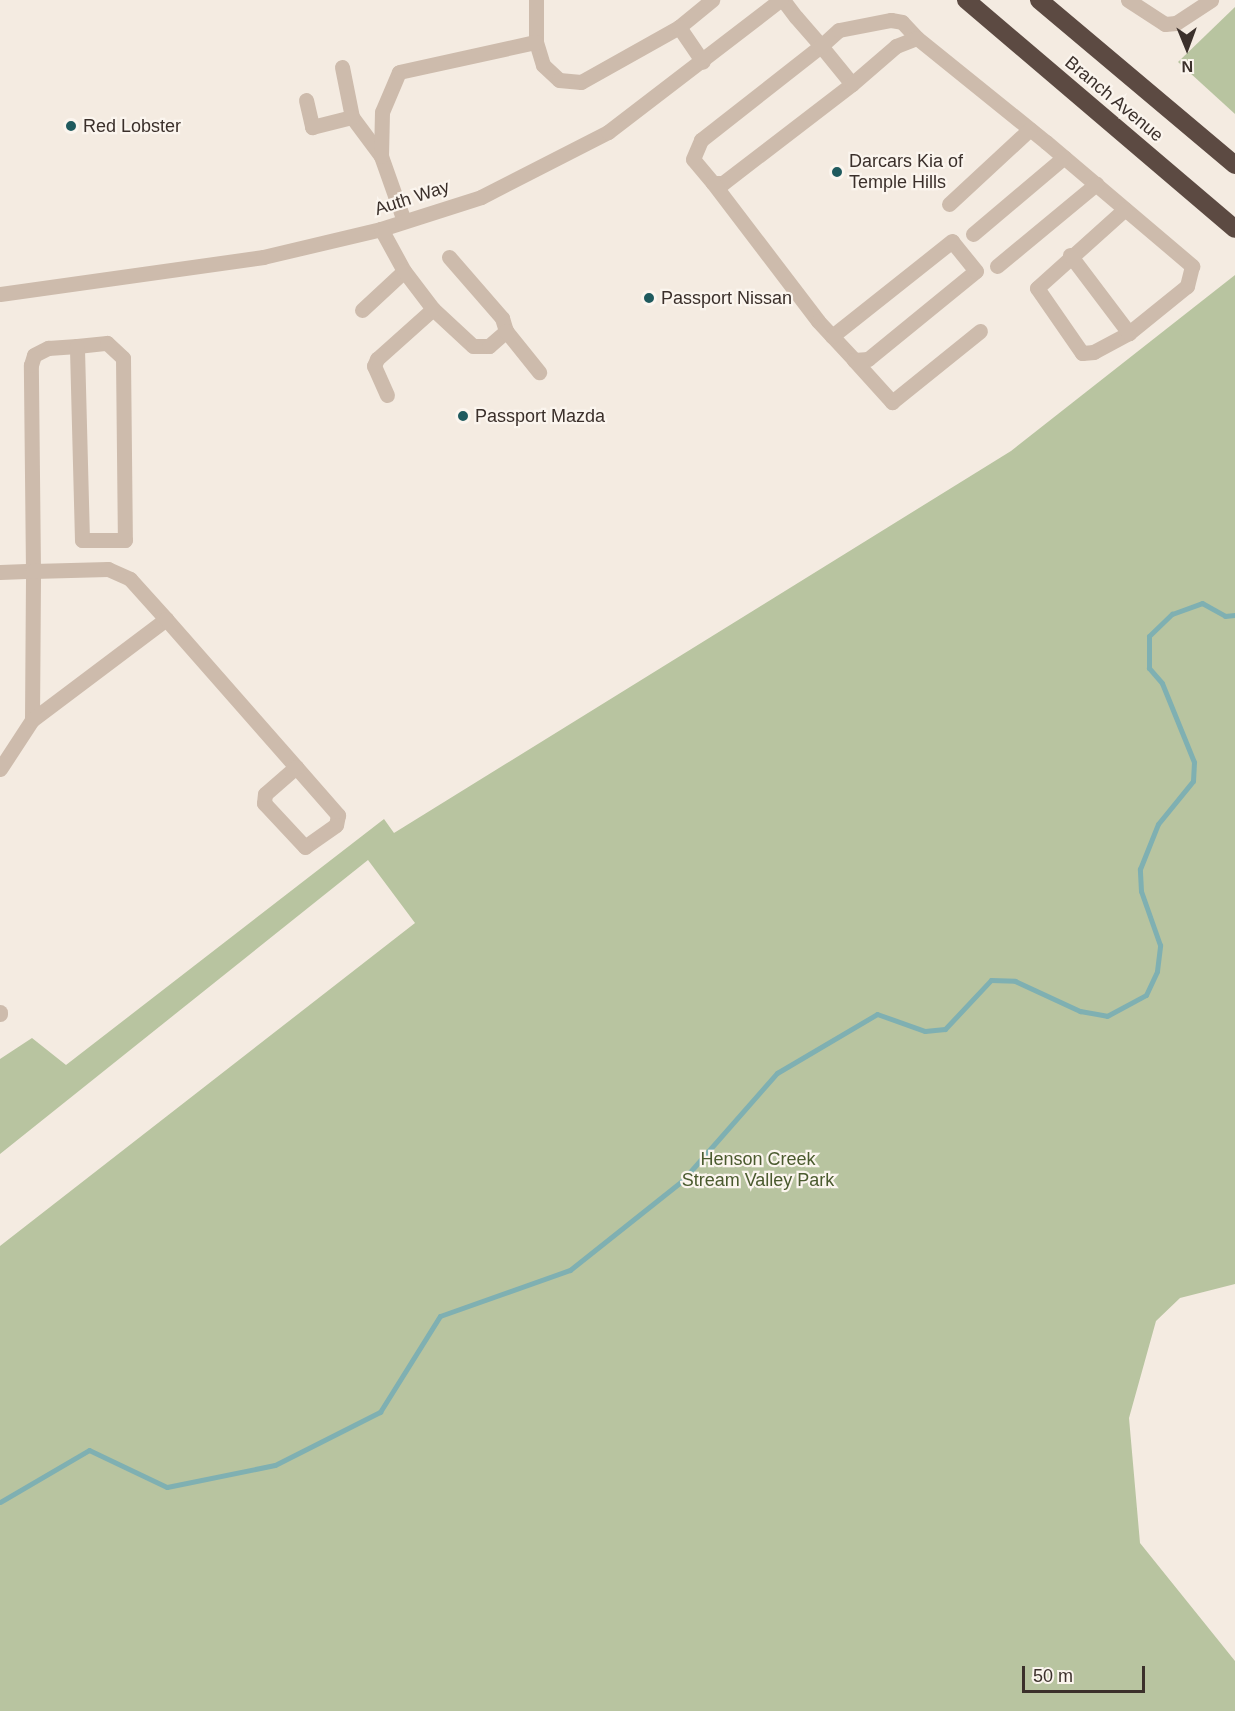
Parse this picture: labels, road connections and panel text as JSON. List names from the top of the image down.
{
  "streets": {
    "highway": ["Branch Avenue"],
    "street": ["Auth Way"]
  },
  "parks": ["Henson Creek Stream Valley Park"],
  "places": [
    "Red Lobster",
    "Darcars Kia of Temple Hills",
    "Passport Nissan",
    "Passport Mazda"
  ],
  "scale_bar": "50 m",
  "north": "bottom"
}
